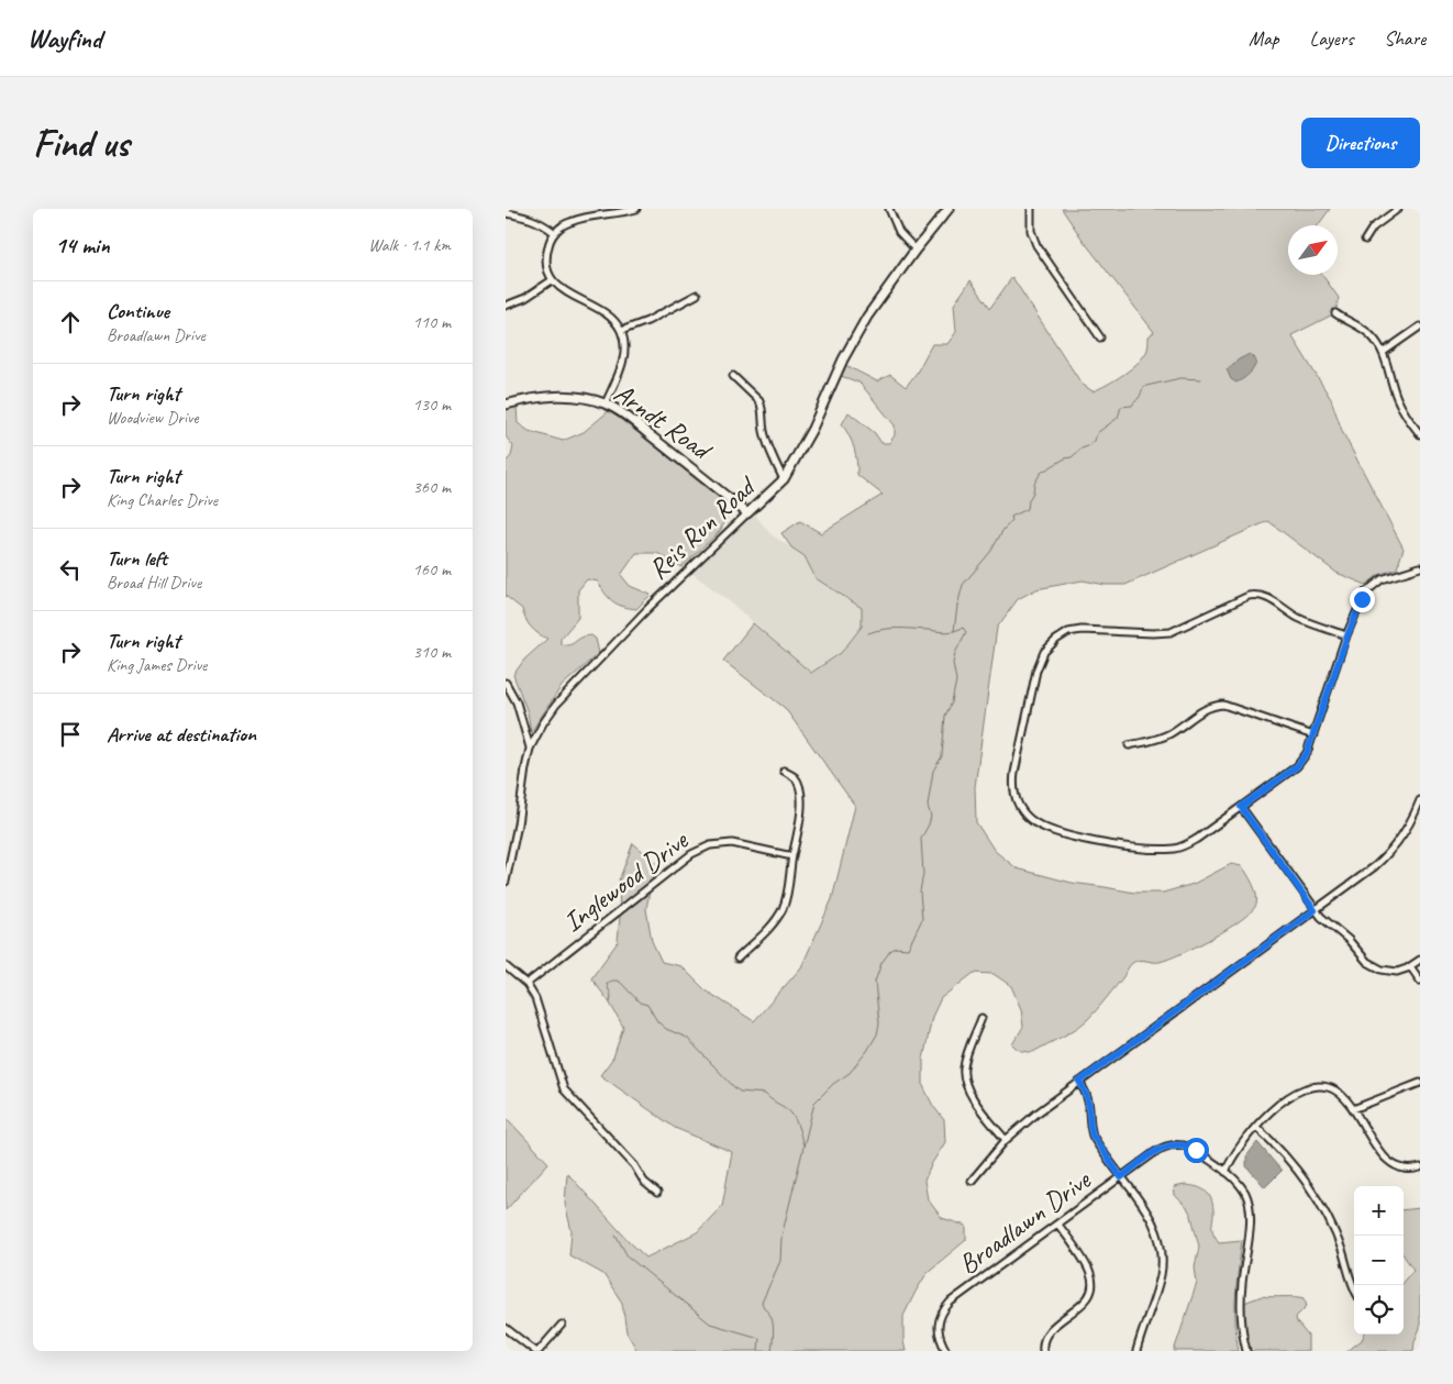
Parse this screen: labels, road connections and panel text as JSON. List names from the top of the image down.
{
  "streets": {
    "main road": ["Arndt Road", "Reis Run Road"],
    "street": ["Inglewood Drive", "Broadlawn Drive"]
  },
  "crossings": [
    ["Arndt Road", "Reis Run Road"]
  ],
  "north": "top right",
  "page": {
    "header": "Wayfind",
    "nav": ["Map", "Layers", "Share"],
    "buttons": "Directions",
    "title": "Find us",
    "heading": ["14 min", "Walk · 1.1 km"],
    "list": [
      ["Continue", "Broadlawn Drive", "110 m"],
      ["Turn right", "Woodview Drive", "130 m"],
      ["Turn right", "King Charles Drive", "360 m"],
      ["Turn left", "Broad Hill Drive", "160 m"],
      ["Turn right", "King James Drive", "310 m"],
      "Arrive at destination"
    ],
    "map_buttons": ["+", "−"]
  }
}
